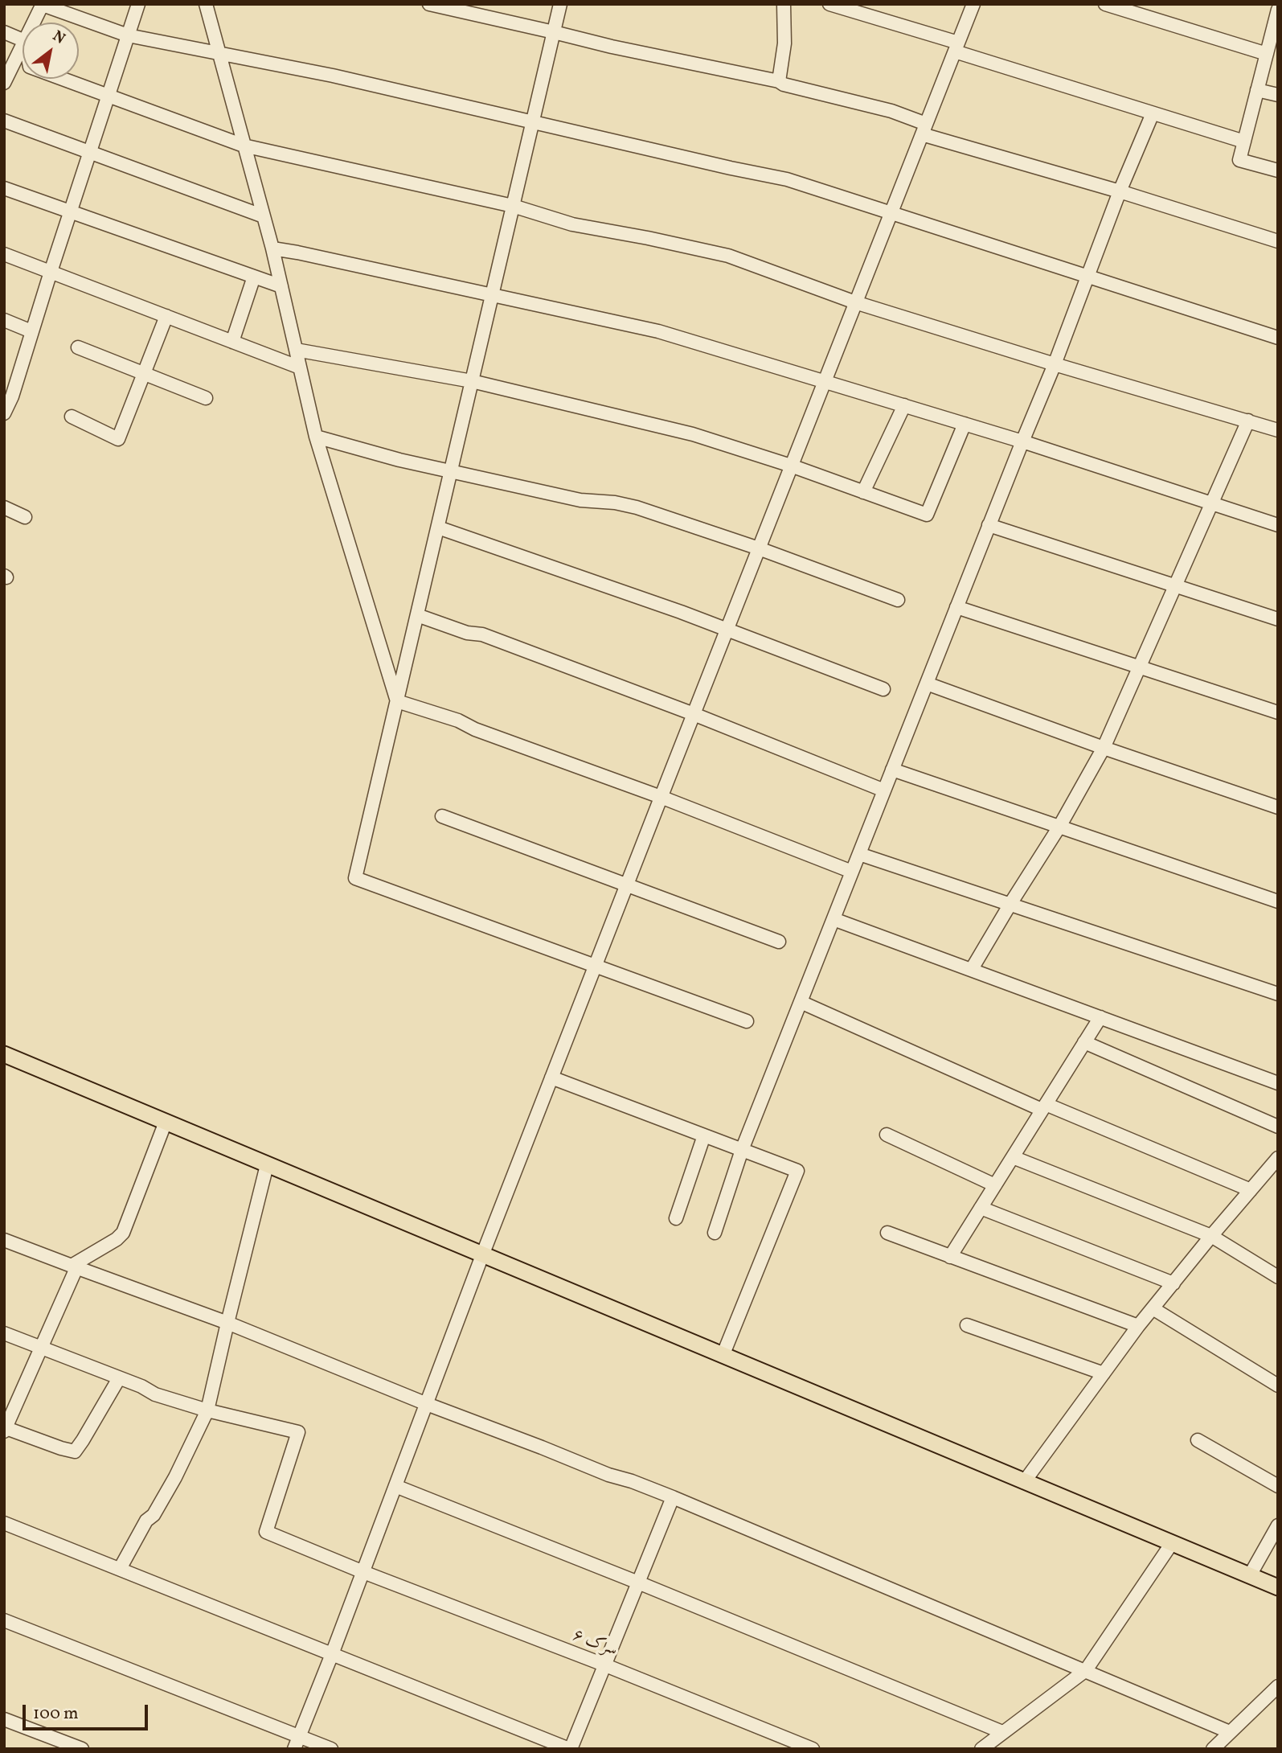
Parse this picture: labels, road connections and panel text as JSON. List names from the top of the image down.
{
  "streets": {
    "street": ["سرک ۶"]
  },
  "scale_bar": "100 m",
  "north": "top right"
}
